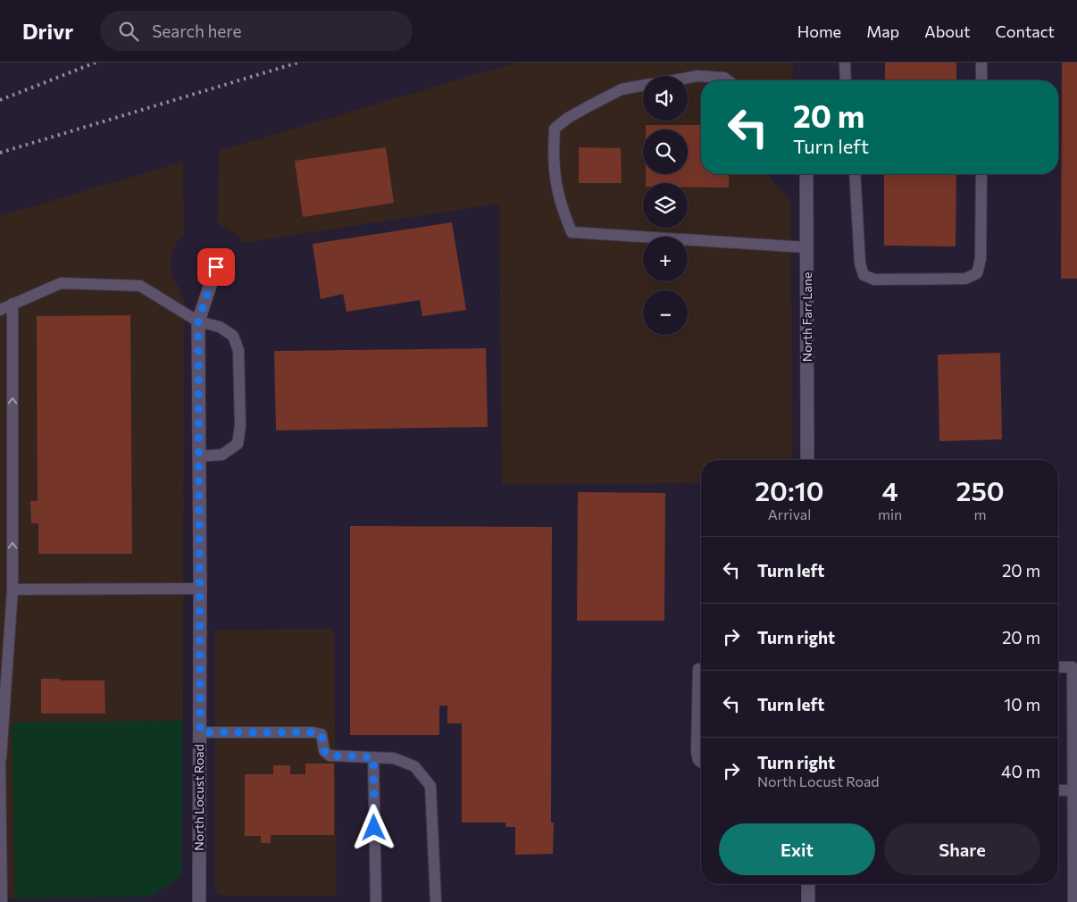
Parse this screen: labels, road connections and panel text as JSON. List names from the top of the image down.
{
  "streets": {
    "street": ["North Farr Lane", "North Locust Road"]
  },
  "page": {
    "header": "Drivr",
    "search": "Search here",
    "nav": [
      "Home",
      "Map",
      "About",
      "Contact"
    ],
    "map_buttons": ["+", "−"],
    "turn": ["20 m", "Turn left"],
    "eta": [
      "20:10",
      "Arrival",
      "4",
      "min",
      "250",
      "m"
    ],
    "list": [
      {
        "name": "Turn left",
        "value": "20 m"
      },
      {
        "name": "Turn right",
        "value": "20 m"
      },
      {
        "name": "Turn left",
        "value": "10 m"
      },
      {
        "name": "Turn right",
        "note": "North Locust Road",
        "value": "40 m"
      }
    ],
    "buttons": ["Exit", "Share"]
  }
}
